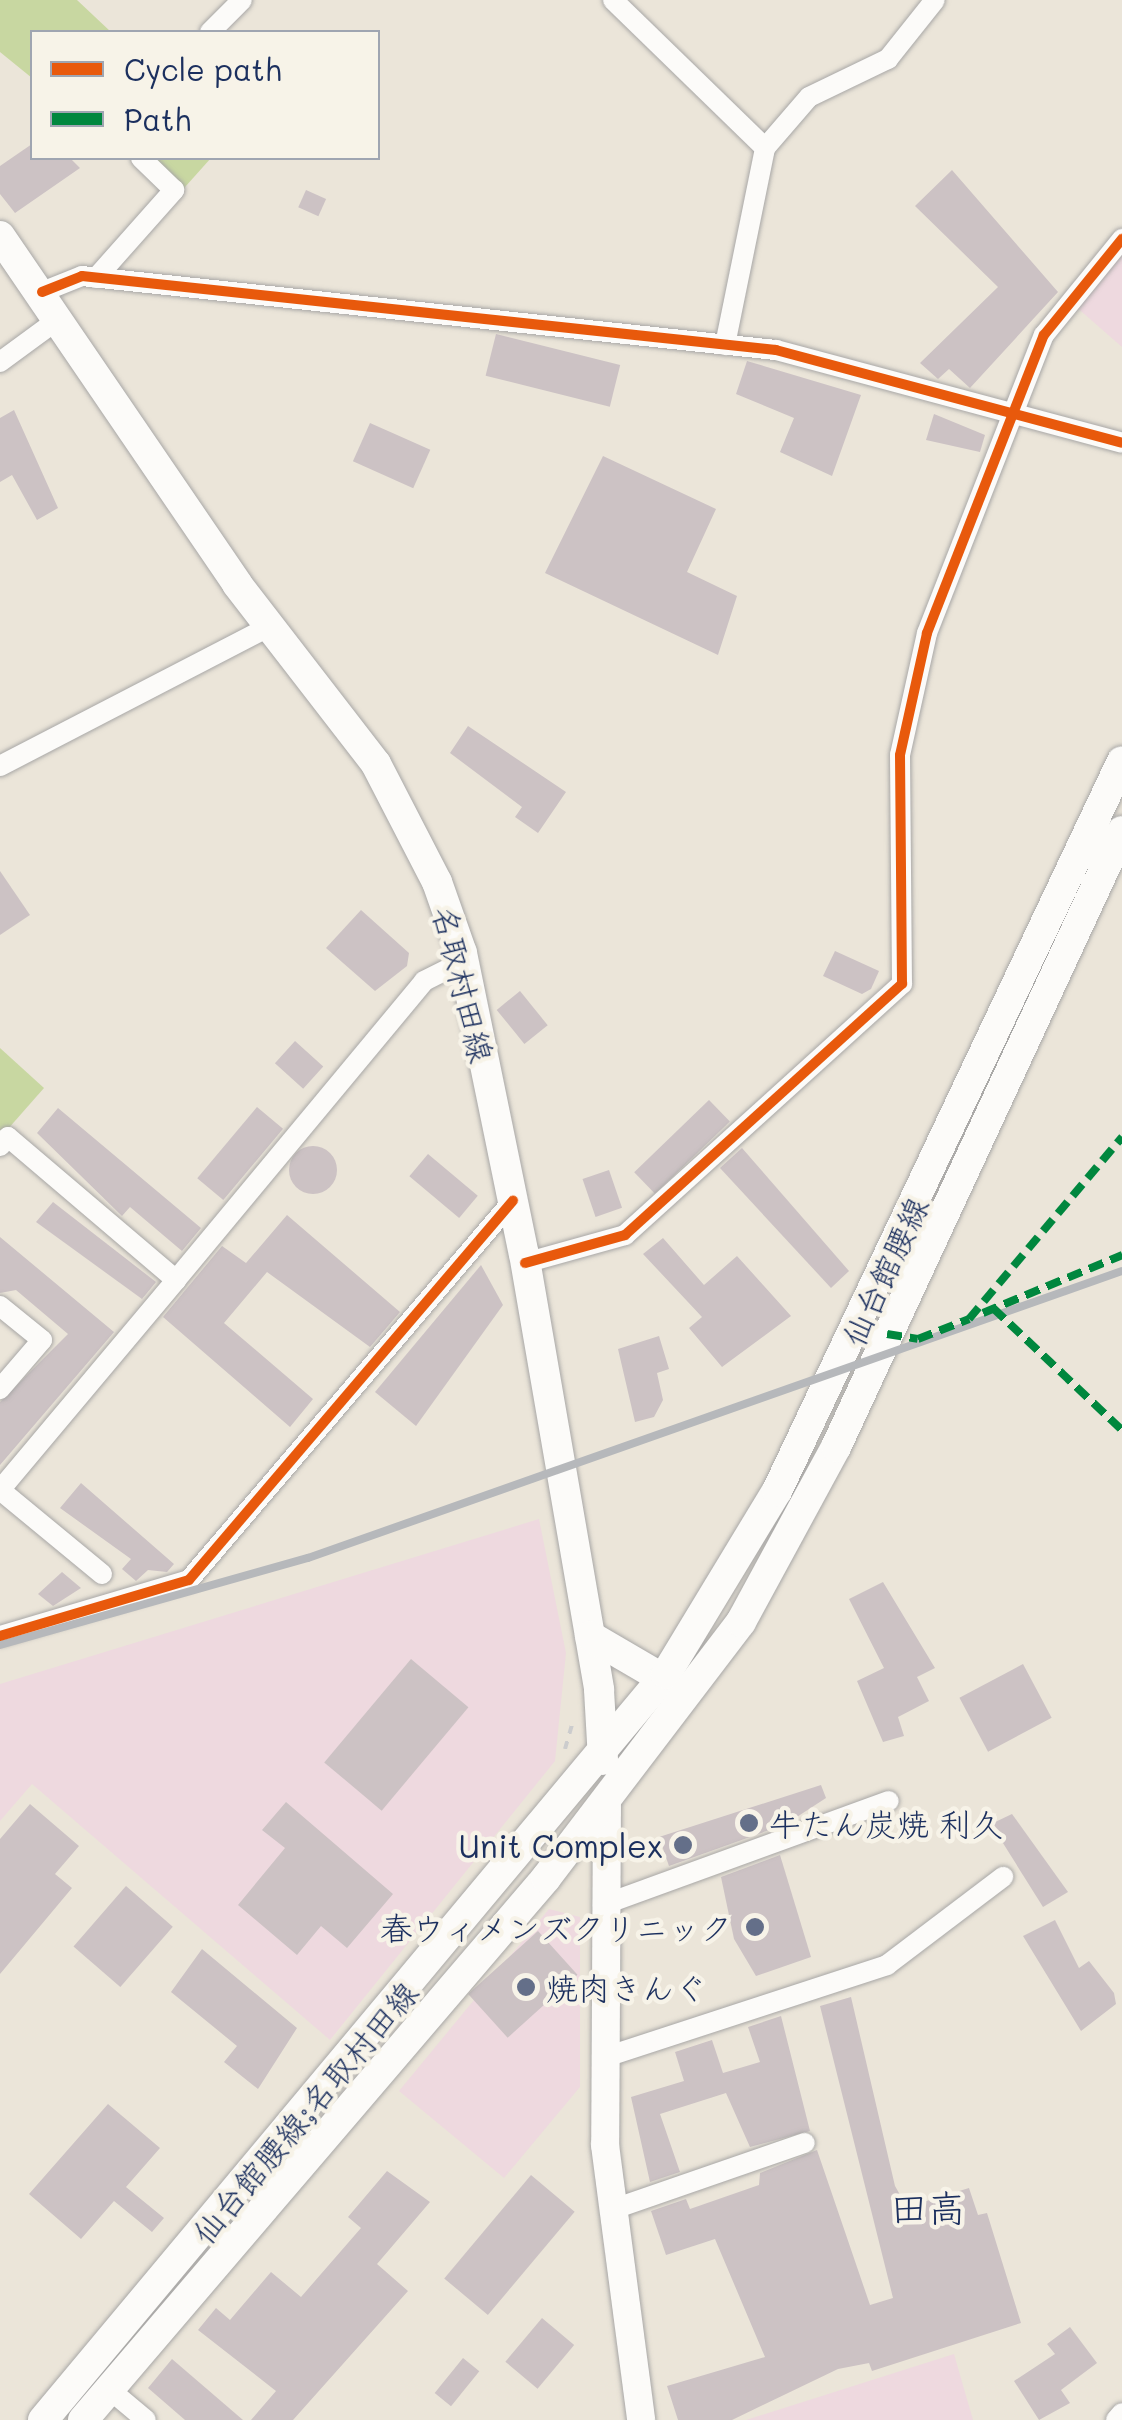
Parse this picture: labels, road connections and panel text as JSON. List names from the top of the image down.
{
  "streets": {
    "main road": ["名取村田線", "仙台館腰線", "仙台館腰線;名取村田線"]
  },
  "crossings": [
    ["名取村田線", "仙台館腰線"],
    ["名取村田線", "仙台館腰線;名取村田線"],
    ["仙台館腰線", "仙台館腰線;名取村田線"]
  ],
  "districts": ["田高"],
  "places": [
    "牛たん炭焼 利久",
    "Unit Complex",
    "春ウィメンズクリニック",
    "焼肉きんぐ"
  ],
  "legend": ["Cycle path", "Path"]
}
